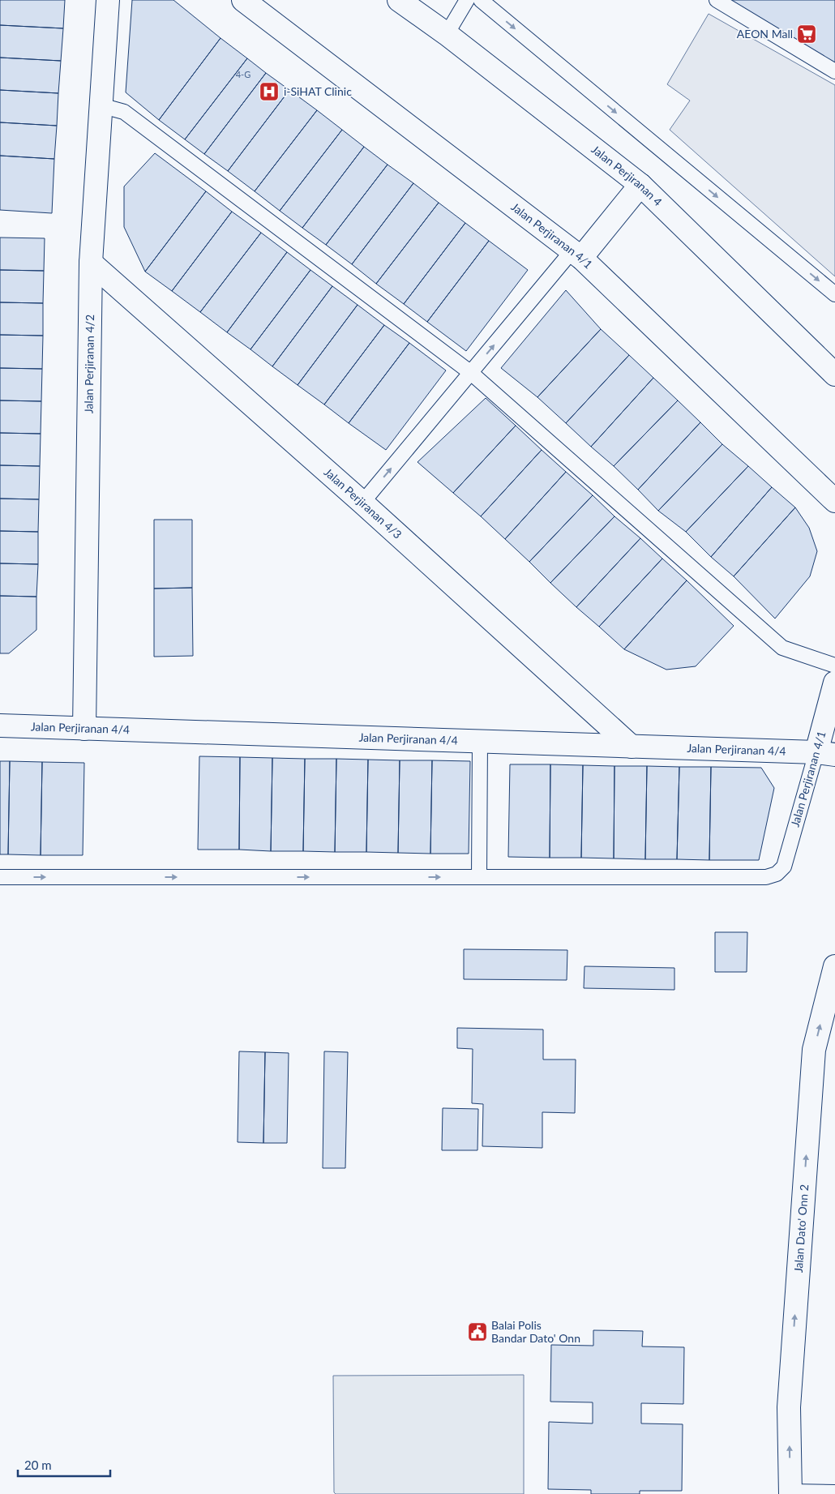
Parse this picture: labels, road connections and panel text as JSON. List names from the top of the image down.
{
  "streets": {
    "street": [
      "Jalan Perjiranan 4",
      "Jalan Perjiranan 4/1",
      "Jalan Perjiranan 4/2",
      "Jalan Perjiranan 4/3",
      "Jalan Perjiranan 4/4",
      "Jalan Dato' Onn 2"
    ]
  },
  "crossings": [
    ["Jalan Perjiranan 4/1", "Jalan Perjiranan 4/4"],
    ["Jalan Perjiranan 4/2", "Jalan Perjiranan 4/3"],
    ["Jalan Perjiranan 4/2", "Jalan Perjiranan 4/4"],
    ["Jalan Perjiranan 4/3", "Jalan Perjiranan 4/4"]
  ],
  "one_way": ["Jalan Dato' Onn 2"],
  "places": {
    "supermarket": ["AEON Mall"],
    "hospital": ["i-SiHAT Clinic"],
    "public building": ["Balai Polis Bandar Dato' Onn"]
  },
  "house_numbers": ["4-G"],
  "scale_bar": "20 m"
}
